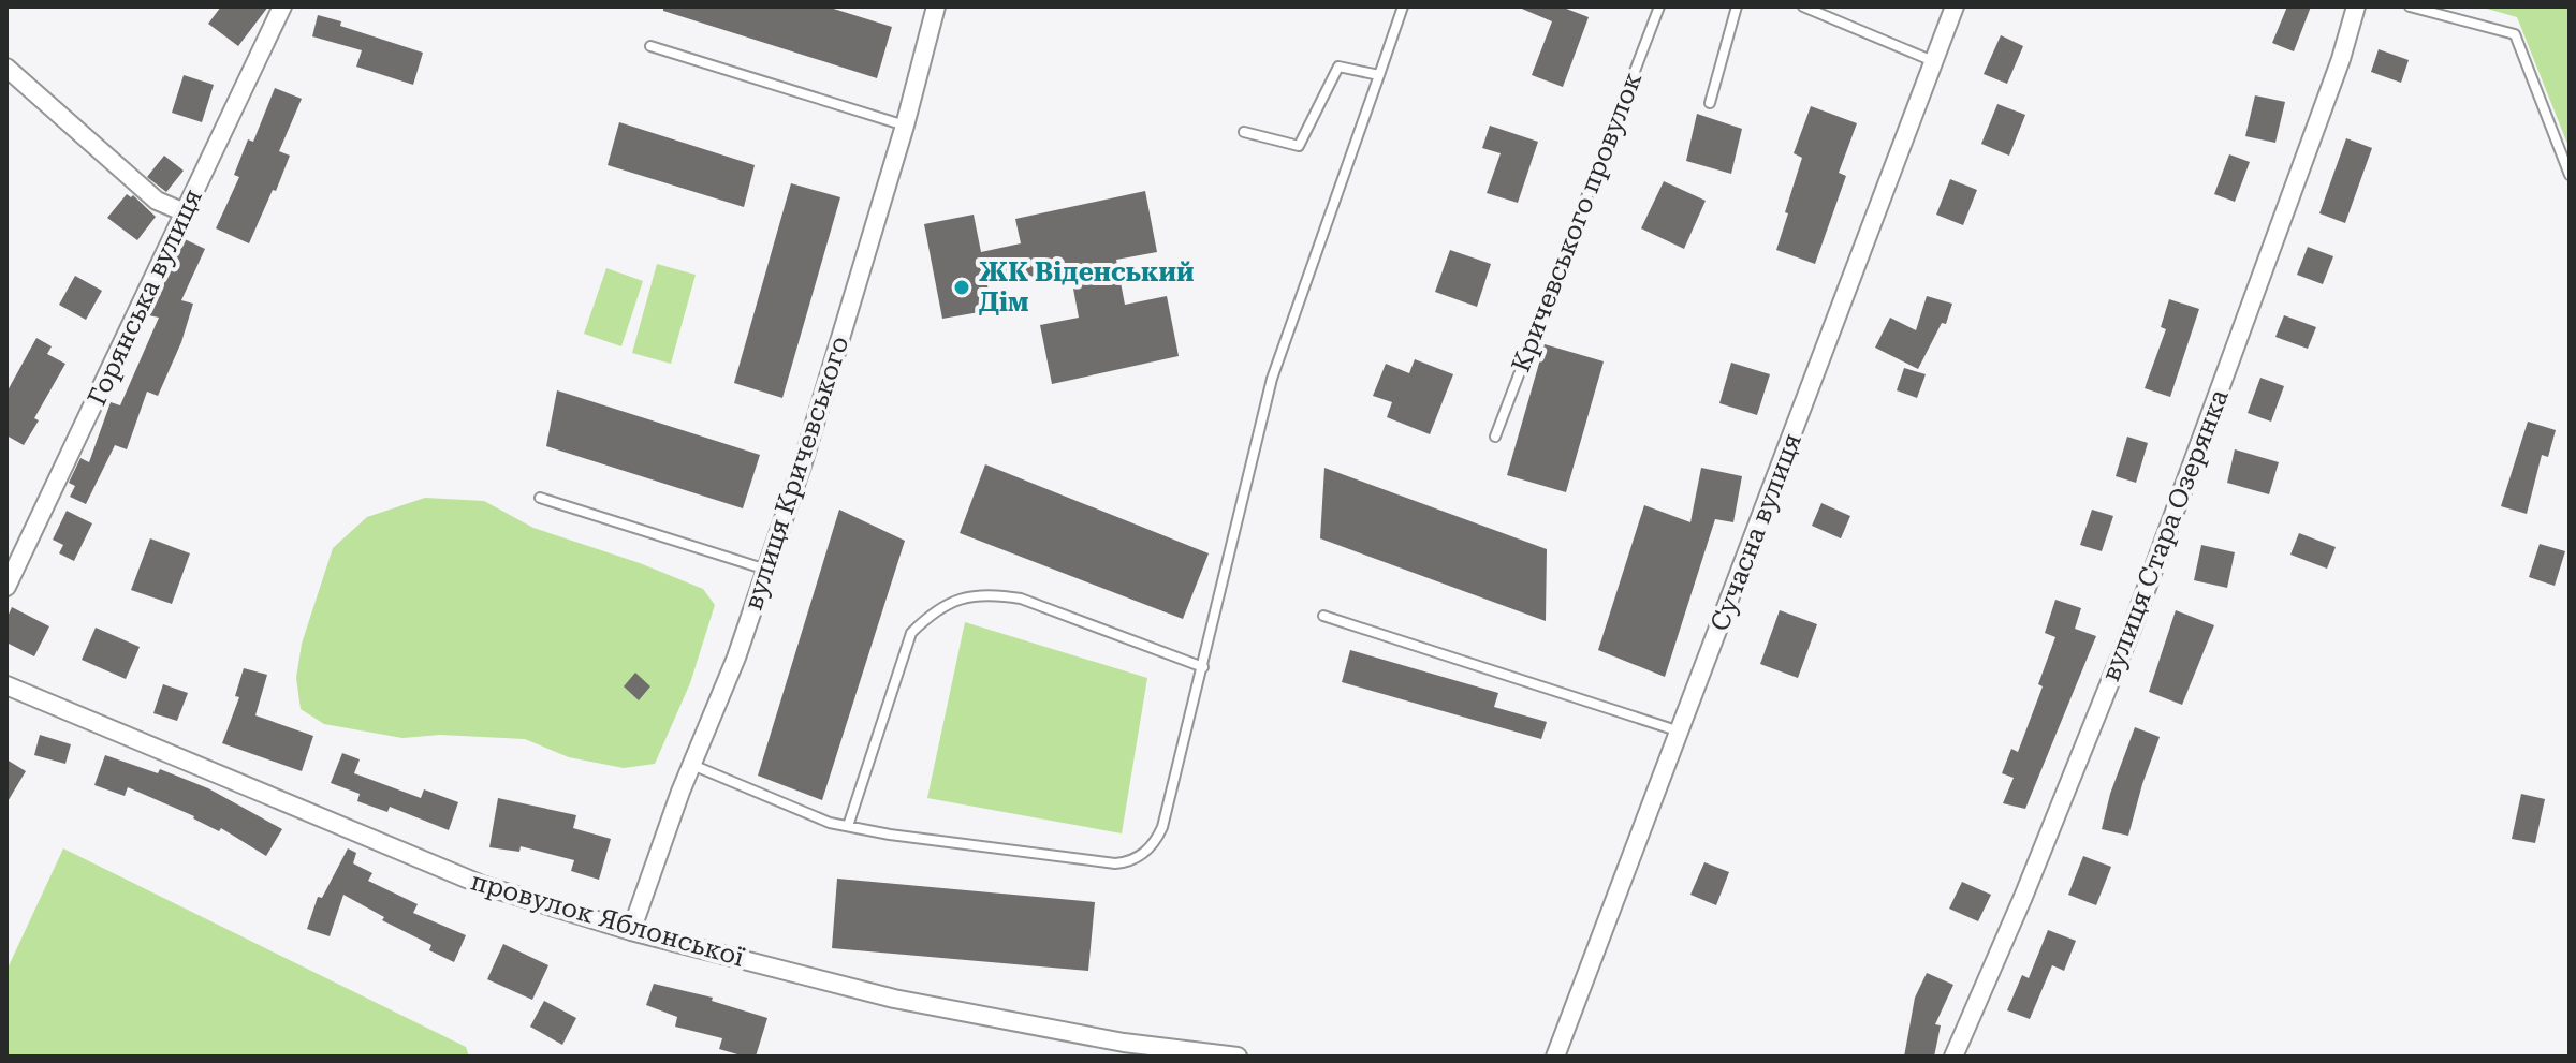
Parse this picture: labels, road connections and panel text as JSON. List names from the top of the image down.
{
  "streets": {
    "street": [
      "Горянська вулиця",
      "вулиця Кричевського",
      "Сучасна вулиця",
      "вулиця Стара Озерянка",
      "провулок Яблонської"
    ],
    "lane": ["Кричевського провулок"]
  },
  "crossings": [
    ["вулиця Кричевського", "провулок Яблонської"]
  ],
  "places": ["ЖК Віденський Дім"]
}
